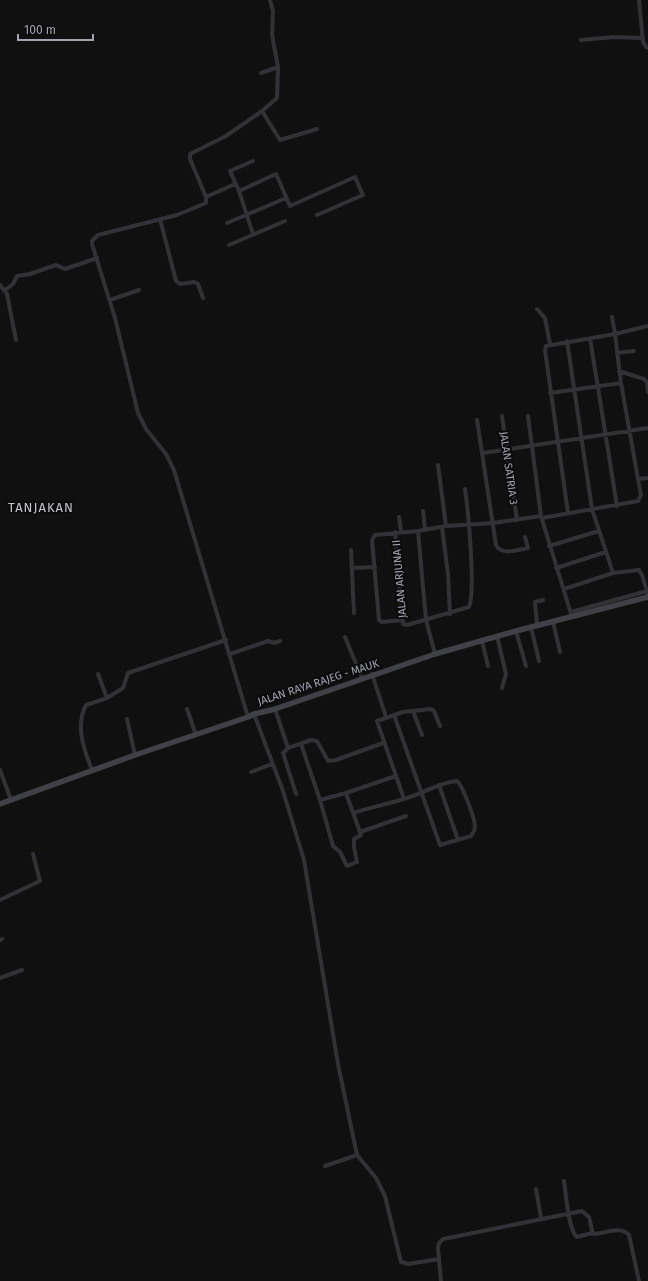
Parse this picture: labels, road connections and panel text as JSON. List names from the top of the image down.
{
  "streets": {
    "main road": ["JALAN RAYA RAJEG - MAUK"],
    "street": ["JALAN SATRIA 3", "JALAN ARJUNA II"]
  },
  "districts": ["TANJAKAN"],
  "scale_bar": "100 m"
}
